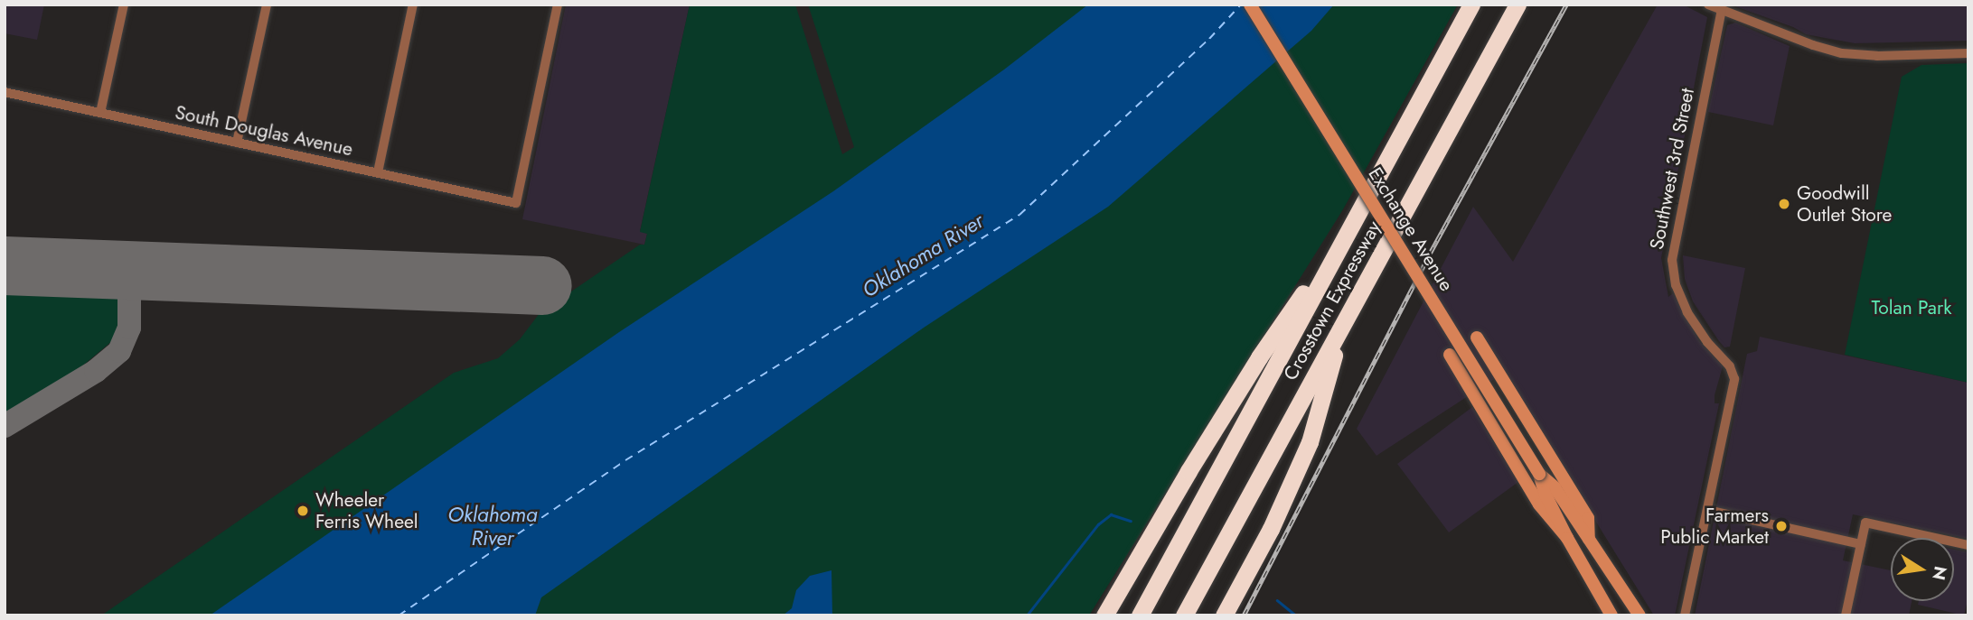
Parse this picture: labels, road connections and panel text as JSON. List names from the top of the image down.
{
  "streets": {
    "highway": ["Crosstown Expressway"],
    "main road": ["Exchange Avenue"],
    "street": ["South Douglas Avenue", "Southwest 3rd Street"]
  },
  "water": ["Oklahoma River"],
  "parks": ["Tolan Park"],
  "places": ["Goodwill Outlet Store", "Wheeler Ferris Wheel", "Farmers Public Market"],
  "north": "right"
}
